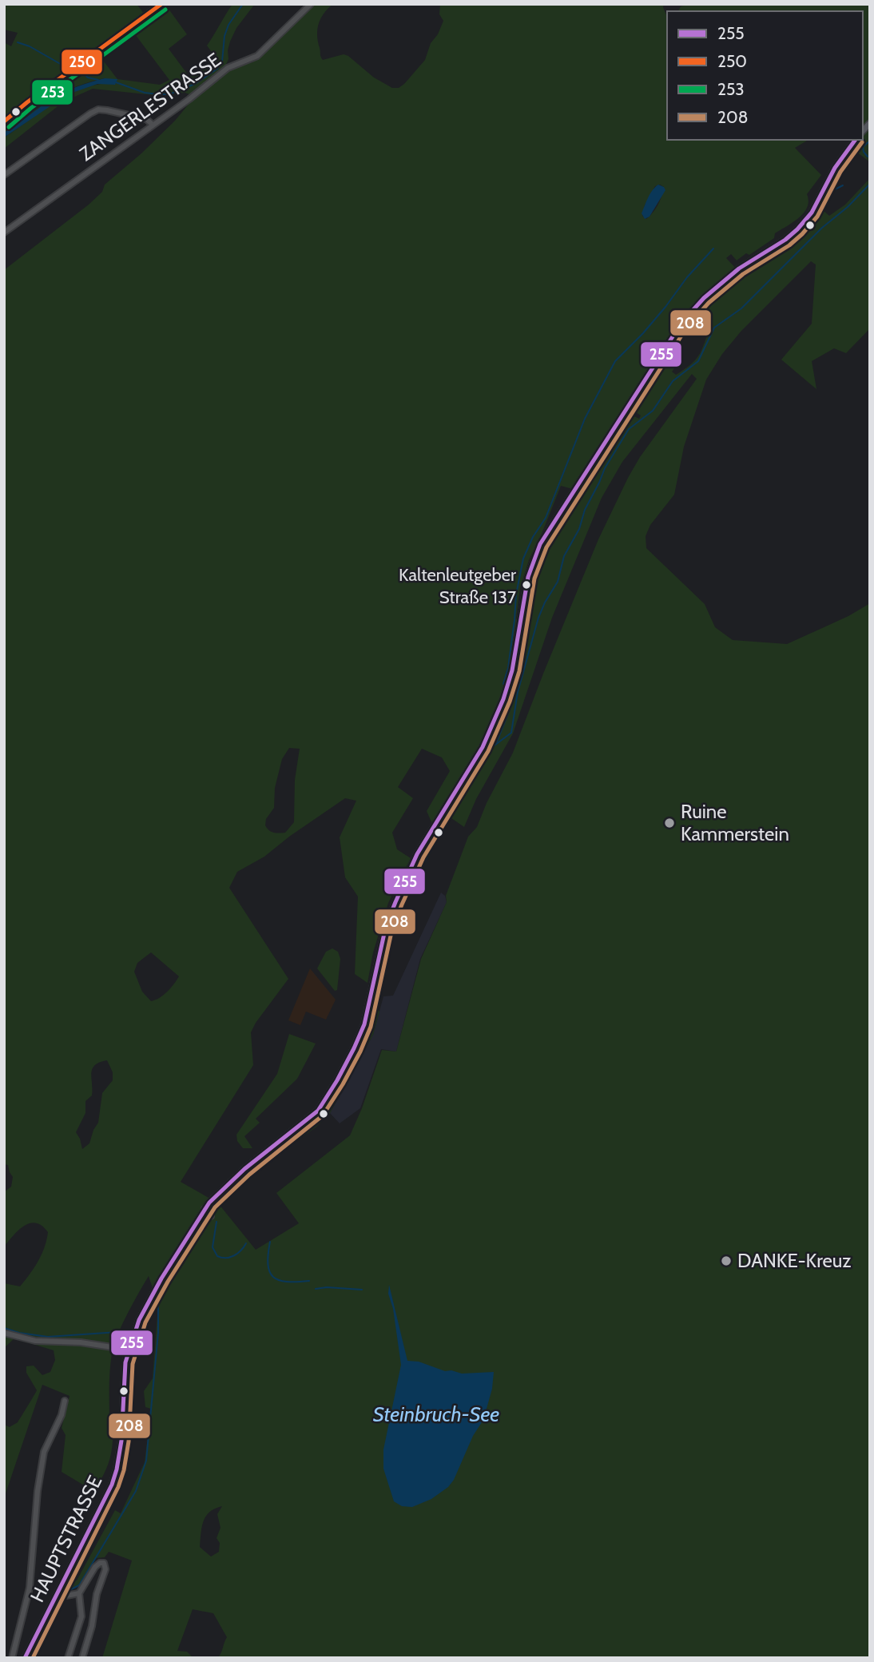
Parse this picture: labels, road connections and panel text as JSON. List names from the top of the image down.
{
  "streets": {
    "main road": ["HAUPTSTRASSE"],
    "street": ["ZANGERLESTRASSE"]
  },
  "water": ["Steinbruch-See"],
  "places": ["Kaltenleutgeber Straße 137", "Ruine Kammerstein", "DANKE-Kreuz"],
  "lines": [
    "transit line 250",
    "transit line 253",
    "transit line 255",
    "transit line 208"
  ],
  "legend": [
    "255",
    "250",
    "253",
    "208"
  ]
}
